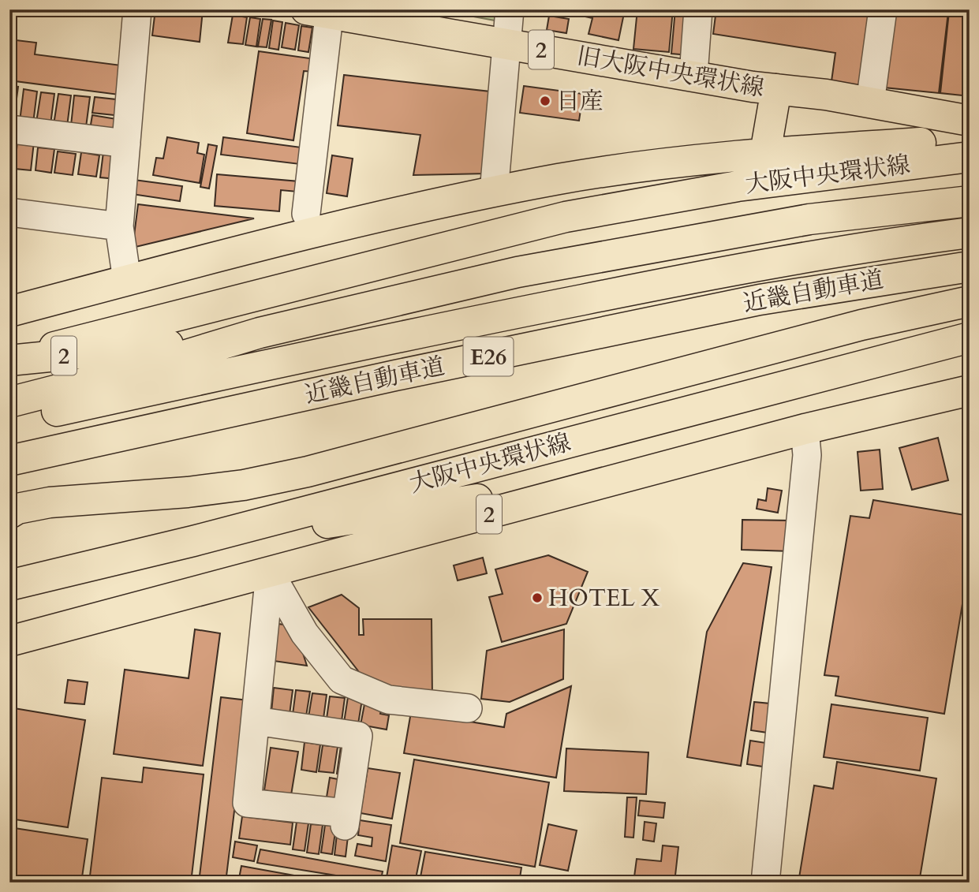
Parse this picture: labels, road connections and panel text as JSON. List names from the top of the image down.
{
  "streets": {
    "main road": [
      "2",
      "旧大阪中央環状線",
      "大阪中央環状線",
      "近畿自動車道",
      "E26"
    ]
  },
  "crossings": [
    ["2", "大阪中央環状線"]
  ],
  "places": ["日産", "HOTEL X"]
}
